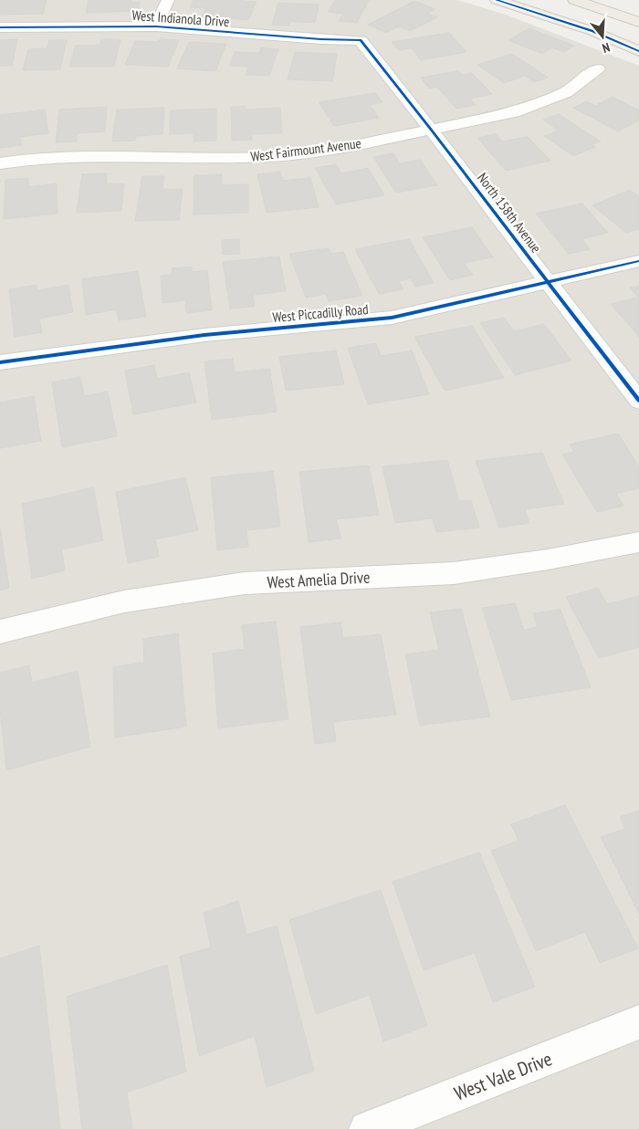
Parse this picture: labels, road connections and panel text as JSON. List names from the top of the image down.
{
  "streets": {
    "street": [
      "West Indianola Drive",
      "West Fairmount Avenue",
      "North 158th Avenue",
      "West Piccadilly Road",
      "West Amelia Drive",
      "West Vale Drive"
    ]
  },
  "crossings": [
    ["West Indianola Drive", "North 158th Avenue"],
    ["West Fairmount Avenue", "North 158th Avenue"],
    ["North 158th Avenue", "West Piccadilly Road"]
  ],
  "north": "bottom"
}
